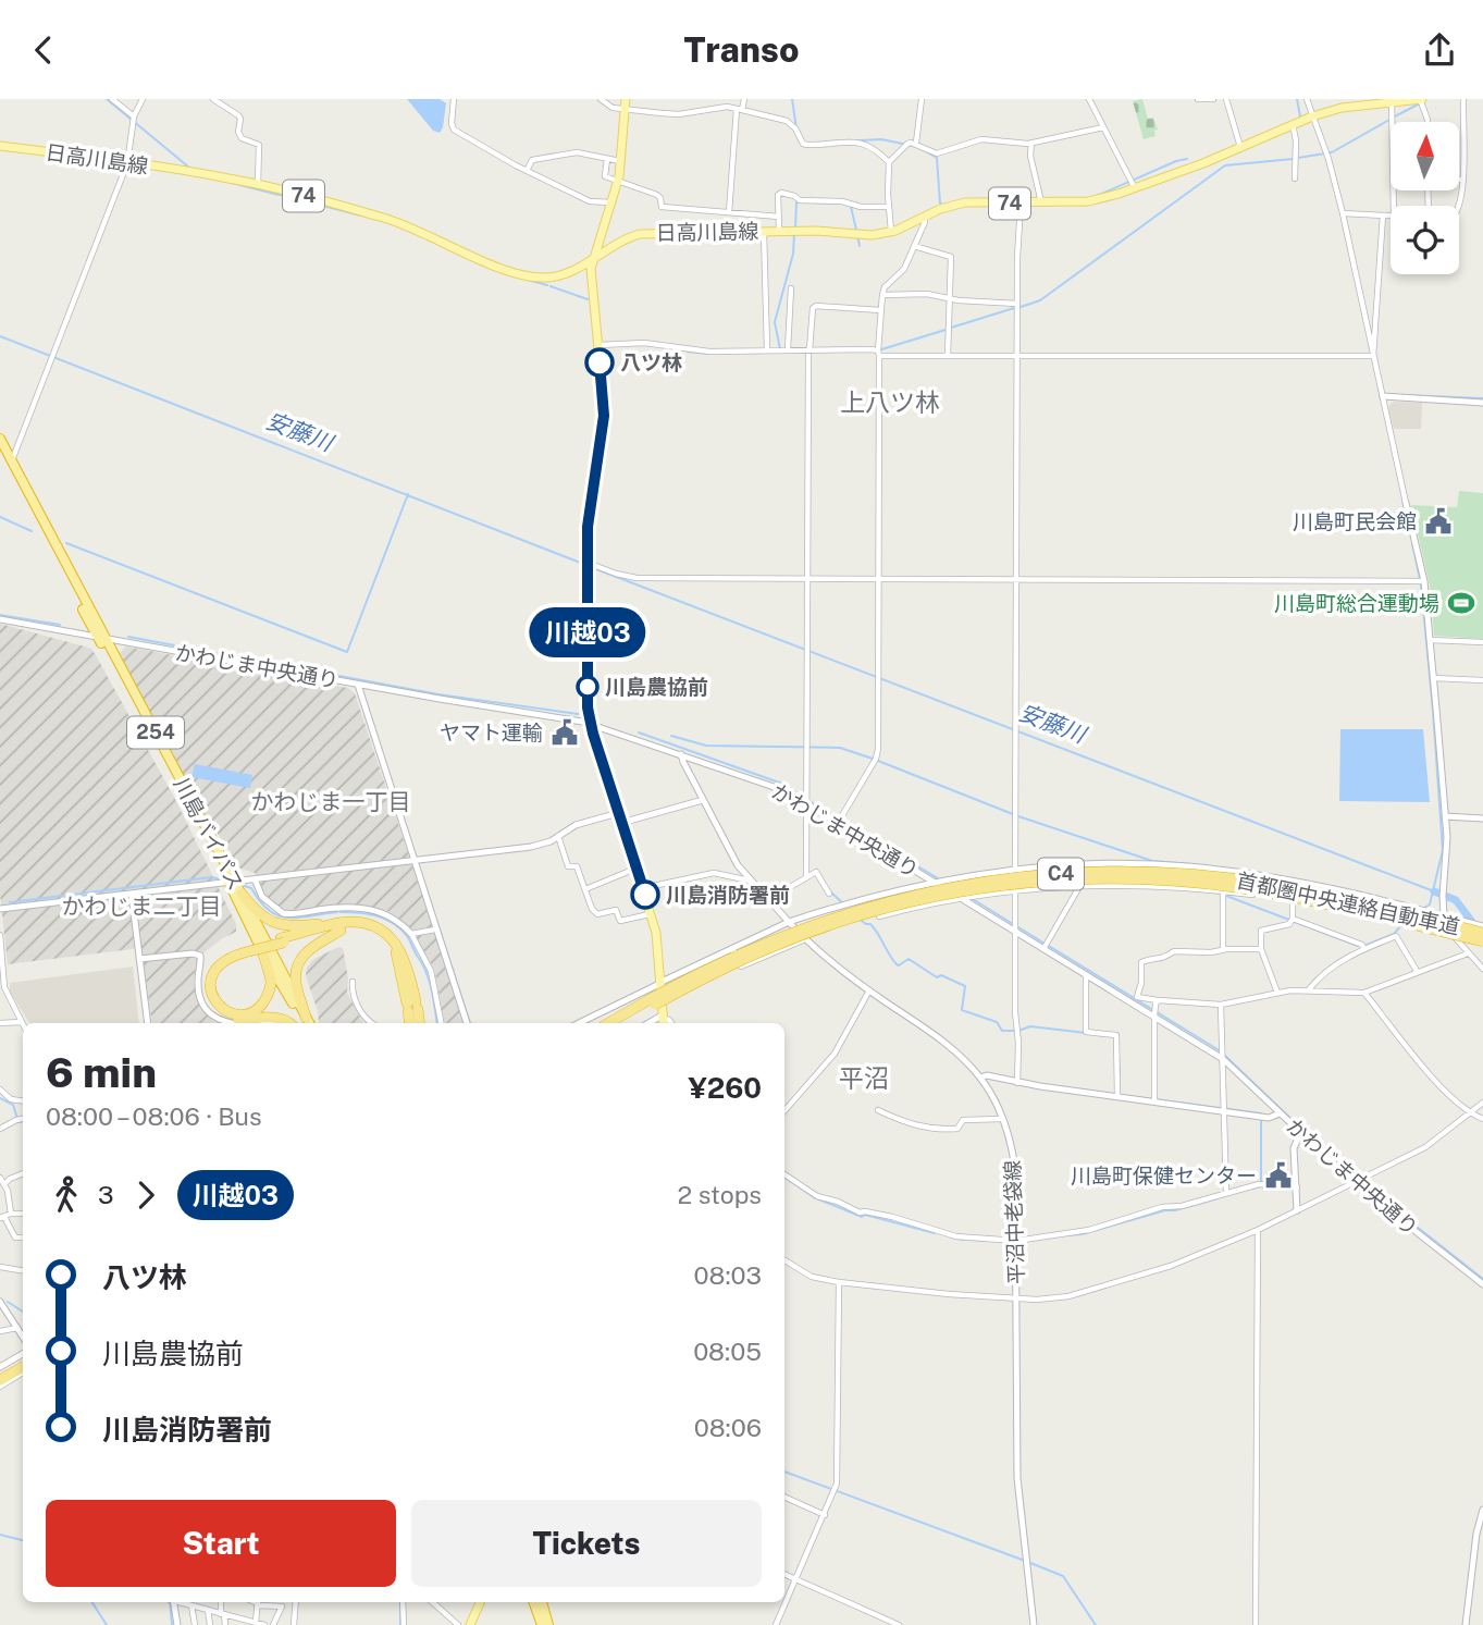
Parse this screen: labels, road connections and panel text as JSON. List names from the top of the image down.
{
  "streets": {
    "highway": [
      "254",
      "川島バイパス",
      "C4",
      "首都圏中央連絡自動車道"
    ],
    "main road": ["日高川島線", "74"],
    "street": ["かわじま中央通り", "平沼中老袋線"]
  },
  "crossings": [
    ["かわじま中央通り", "川島バイパス"],
    ["かわじま中央通り", "平沼中老袋線"]
  ],
  "districts": [
    "上八ツ林",
    "かわじま一丁目",
    "かわじま二丁目",
    "平沼"
  ],
  "water": ["安藤川"],
  "places": {
    "other": ["八ツ林", "川島農協前", "川島消防署前"],
    "public building": ["川島町民会館", "ヤマト運輸", "川島町保健センター"],
    "sports": ["川島町総合運動場"]
  },
  "lines": ["bus line 川越03"],
  "north": "top",
  "page": {
    "header": "Transo",
    "on_map": "川越03",
    "heading": ["6 min", "08:00 – 08:06 · Bus", "¥260"],
    "legs": ["3", "川越03", "2 stops"],
    "list": [
      {
        "name": "八ツ林",
        "value": "08:03"
      },
      {
        "name": "川島農協前",
        "value": "08:05"
      },
      {
        "name": "川島消防署前",
        "value": "08:06"
      }
    ],
    "buttons": ["Start", "Tickets"]
  }
}
